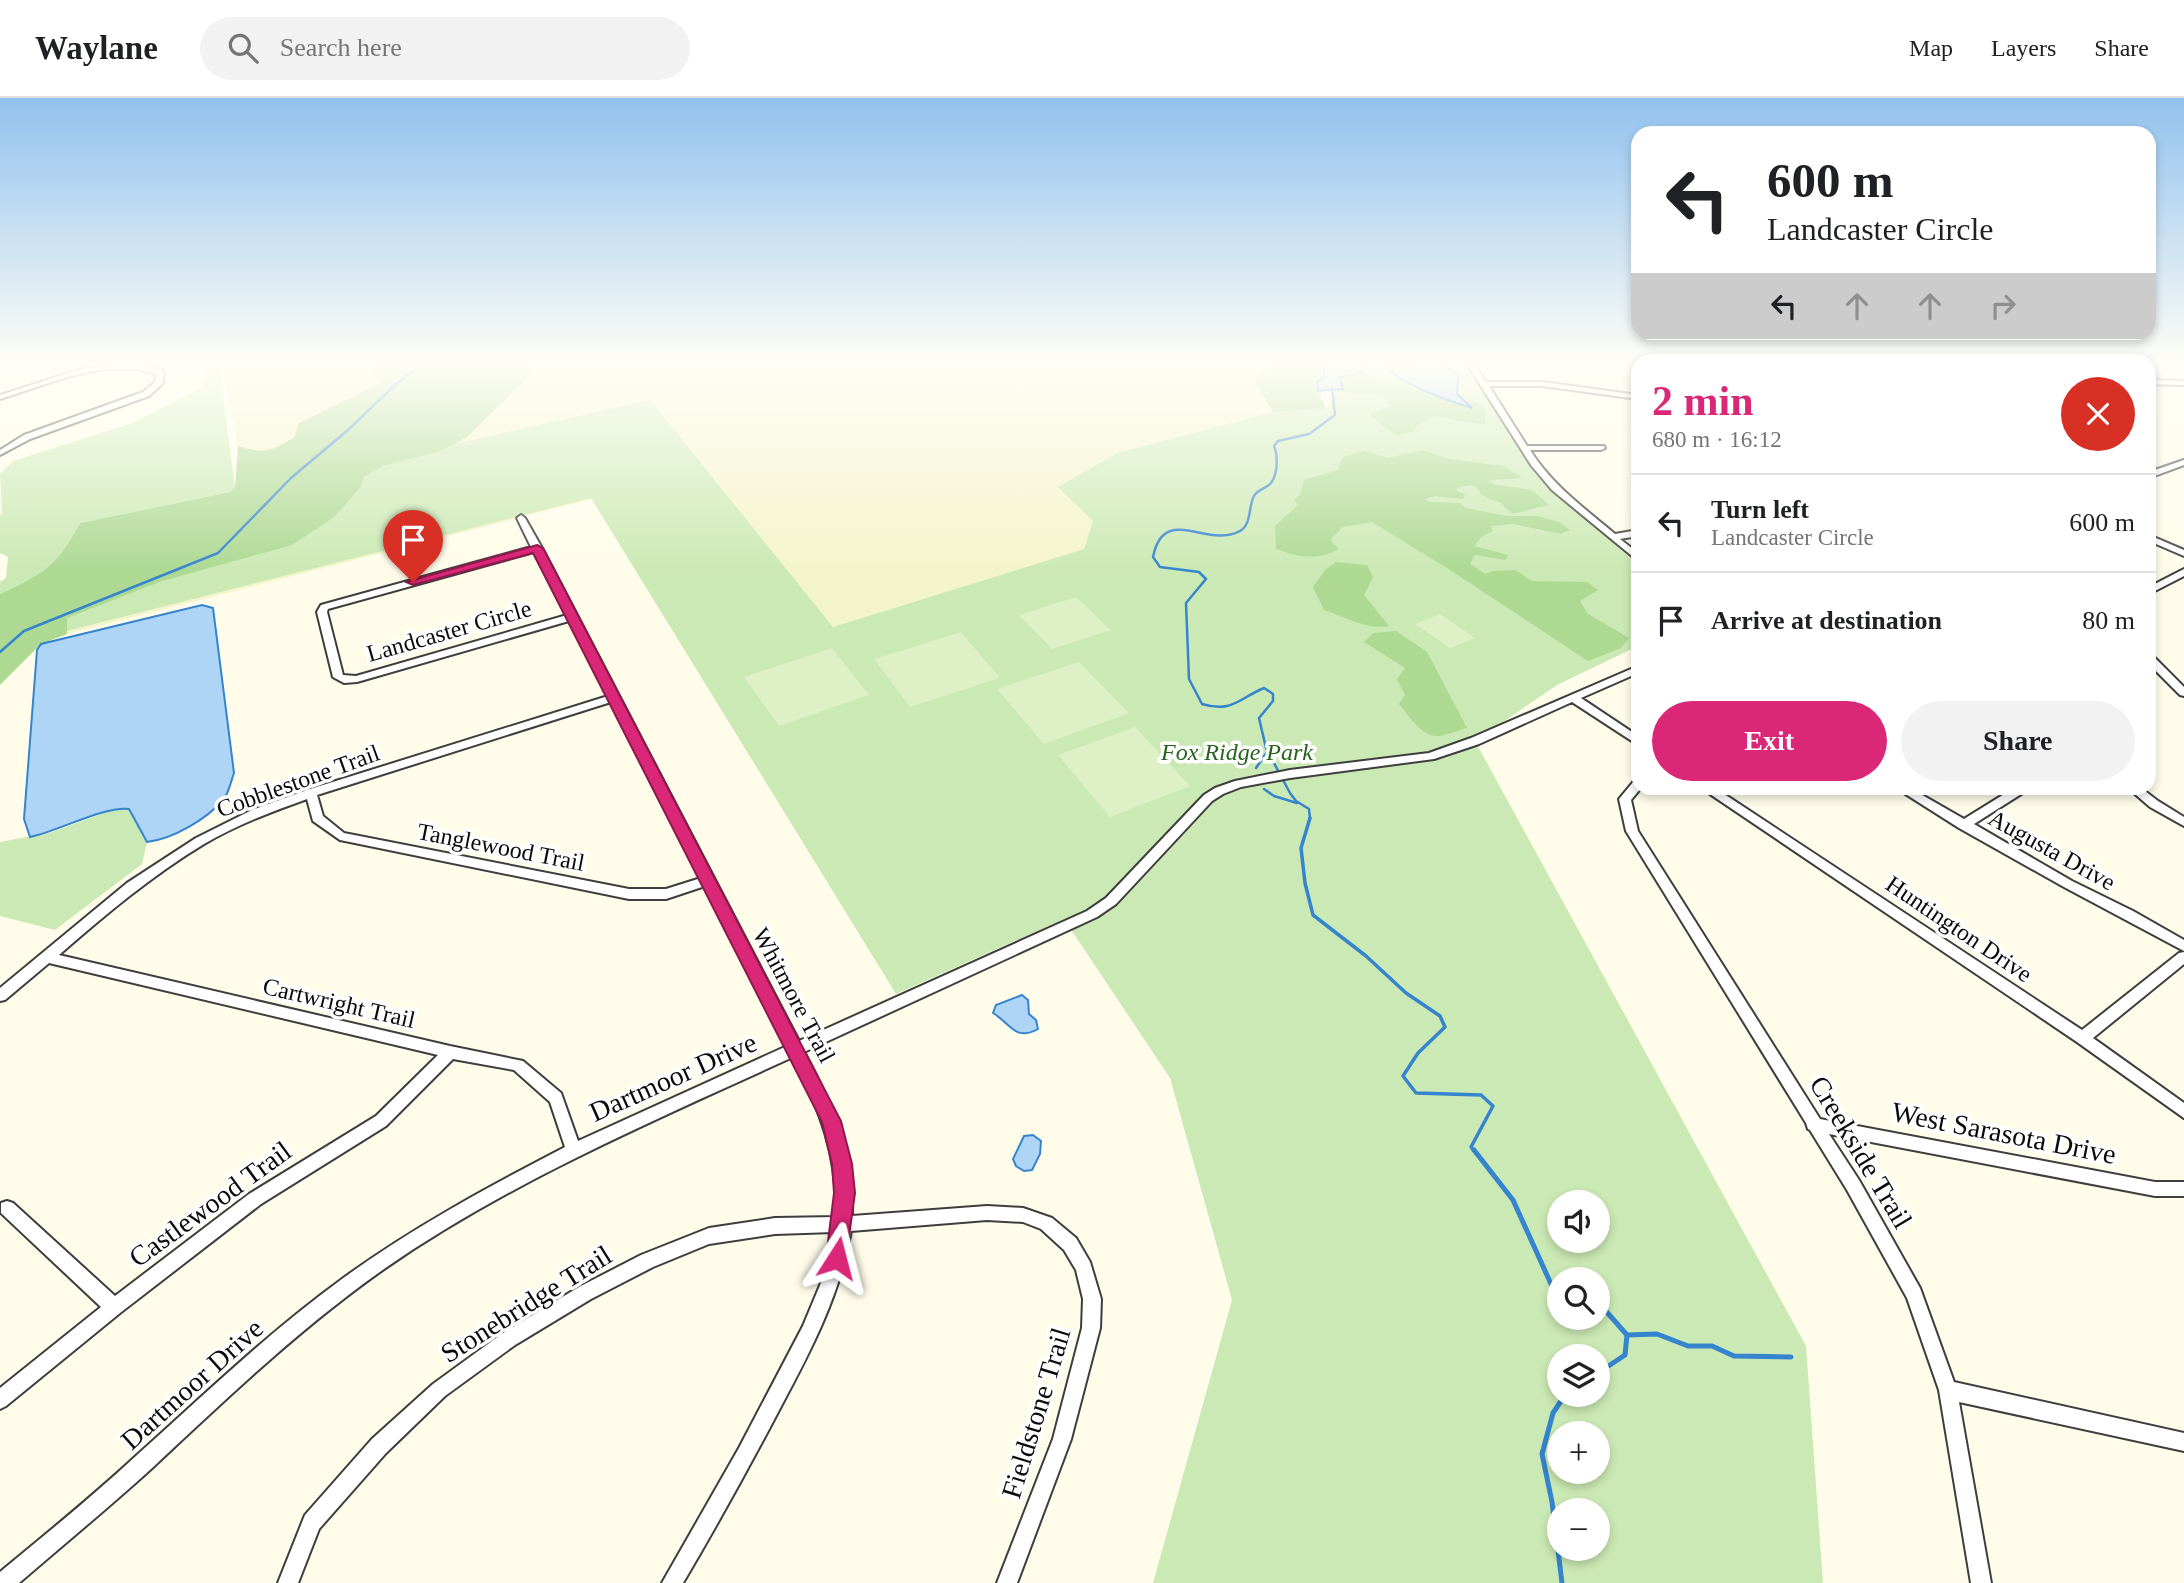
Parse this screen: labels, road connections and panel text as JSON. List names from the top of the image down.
{
  "streets": {
    "street": [
      "Landcaster Circle",
      "Cobblestone Trail",
      "Tanglewood Trail",
      "Augusta Drive",
      "Huntington Drive",
      "Whitmore Trail",
      "Cartwright Trail",
      "Dartmoor Drive",
      "West Sarasota Drive",
      "Creekside Trail",
      "Castlewood Trail",
      "Stonebridge Trail",
      "Fieldstone Trail"
    ]
  },
  "crossings": [
    ["Landcaster Circle", "Whitmore Trail"],
    ["Cobblestone Trail", "Tanglewood Trail"],
    ["Cobblestone Trail", "Whitmore Trail"],
    ["Cobblestone Trail", "Cartwright Trail"],
    ["Tanglewood Trail", "Whitmore Trail"],
    ["Whitmore Trail", "Dartmoor Drive"],
    ["Whitmore Trail", "Stonebridge Trail"],
    ["Whitmore Trail", "Fieldstone Trail"],
    ["Cartwright Trail", "Dartmoor Drive"],
    ["Cartwright Trail", "Castlewood Trail"],
    ["West Sarasota Drive", "Creekside Trail"],
    ["Stonebridge Trail", "Fieldstone Trail"]
  ],
  "parks": ["Fox Ridge Park"],
  "page": {
    "header": "Waylane",
    "search": "Search here",
    "nav": ["Map", "Layers", "Share"],
    "turn": ["600 m", "Landcaster Circle"],
    "heading": ["2 min", "680 m · 16:12"],
    "list": [
      {
        "name": "Turn left",
        "note": "Landcaster Circle",
        "value": "600 m"
      },
      {
        "name": "Arrive at destination",
        "value": "80 m"
      }
    ],
    "buttons": ["Exit", "Share"],
    "map_buttons": ["+", "−"]
  }
}
